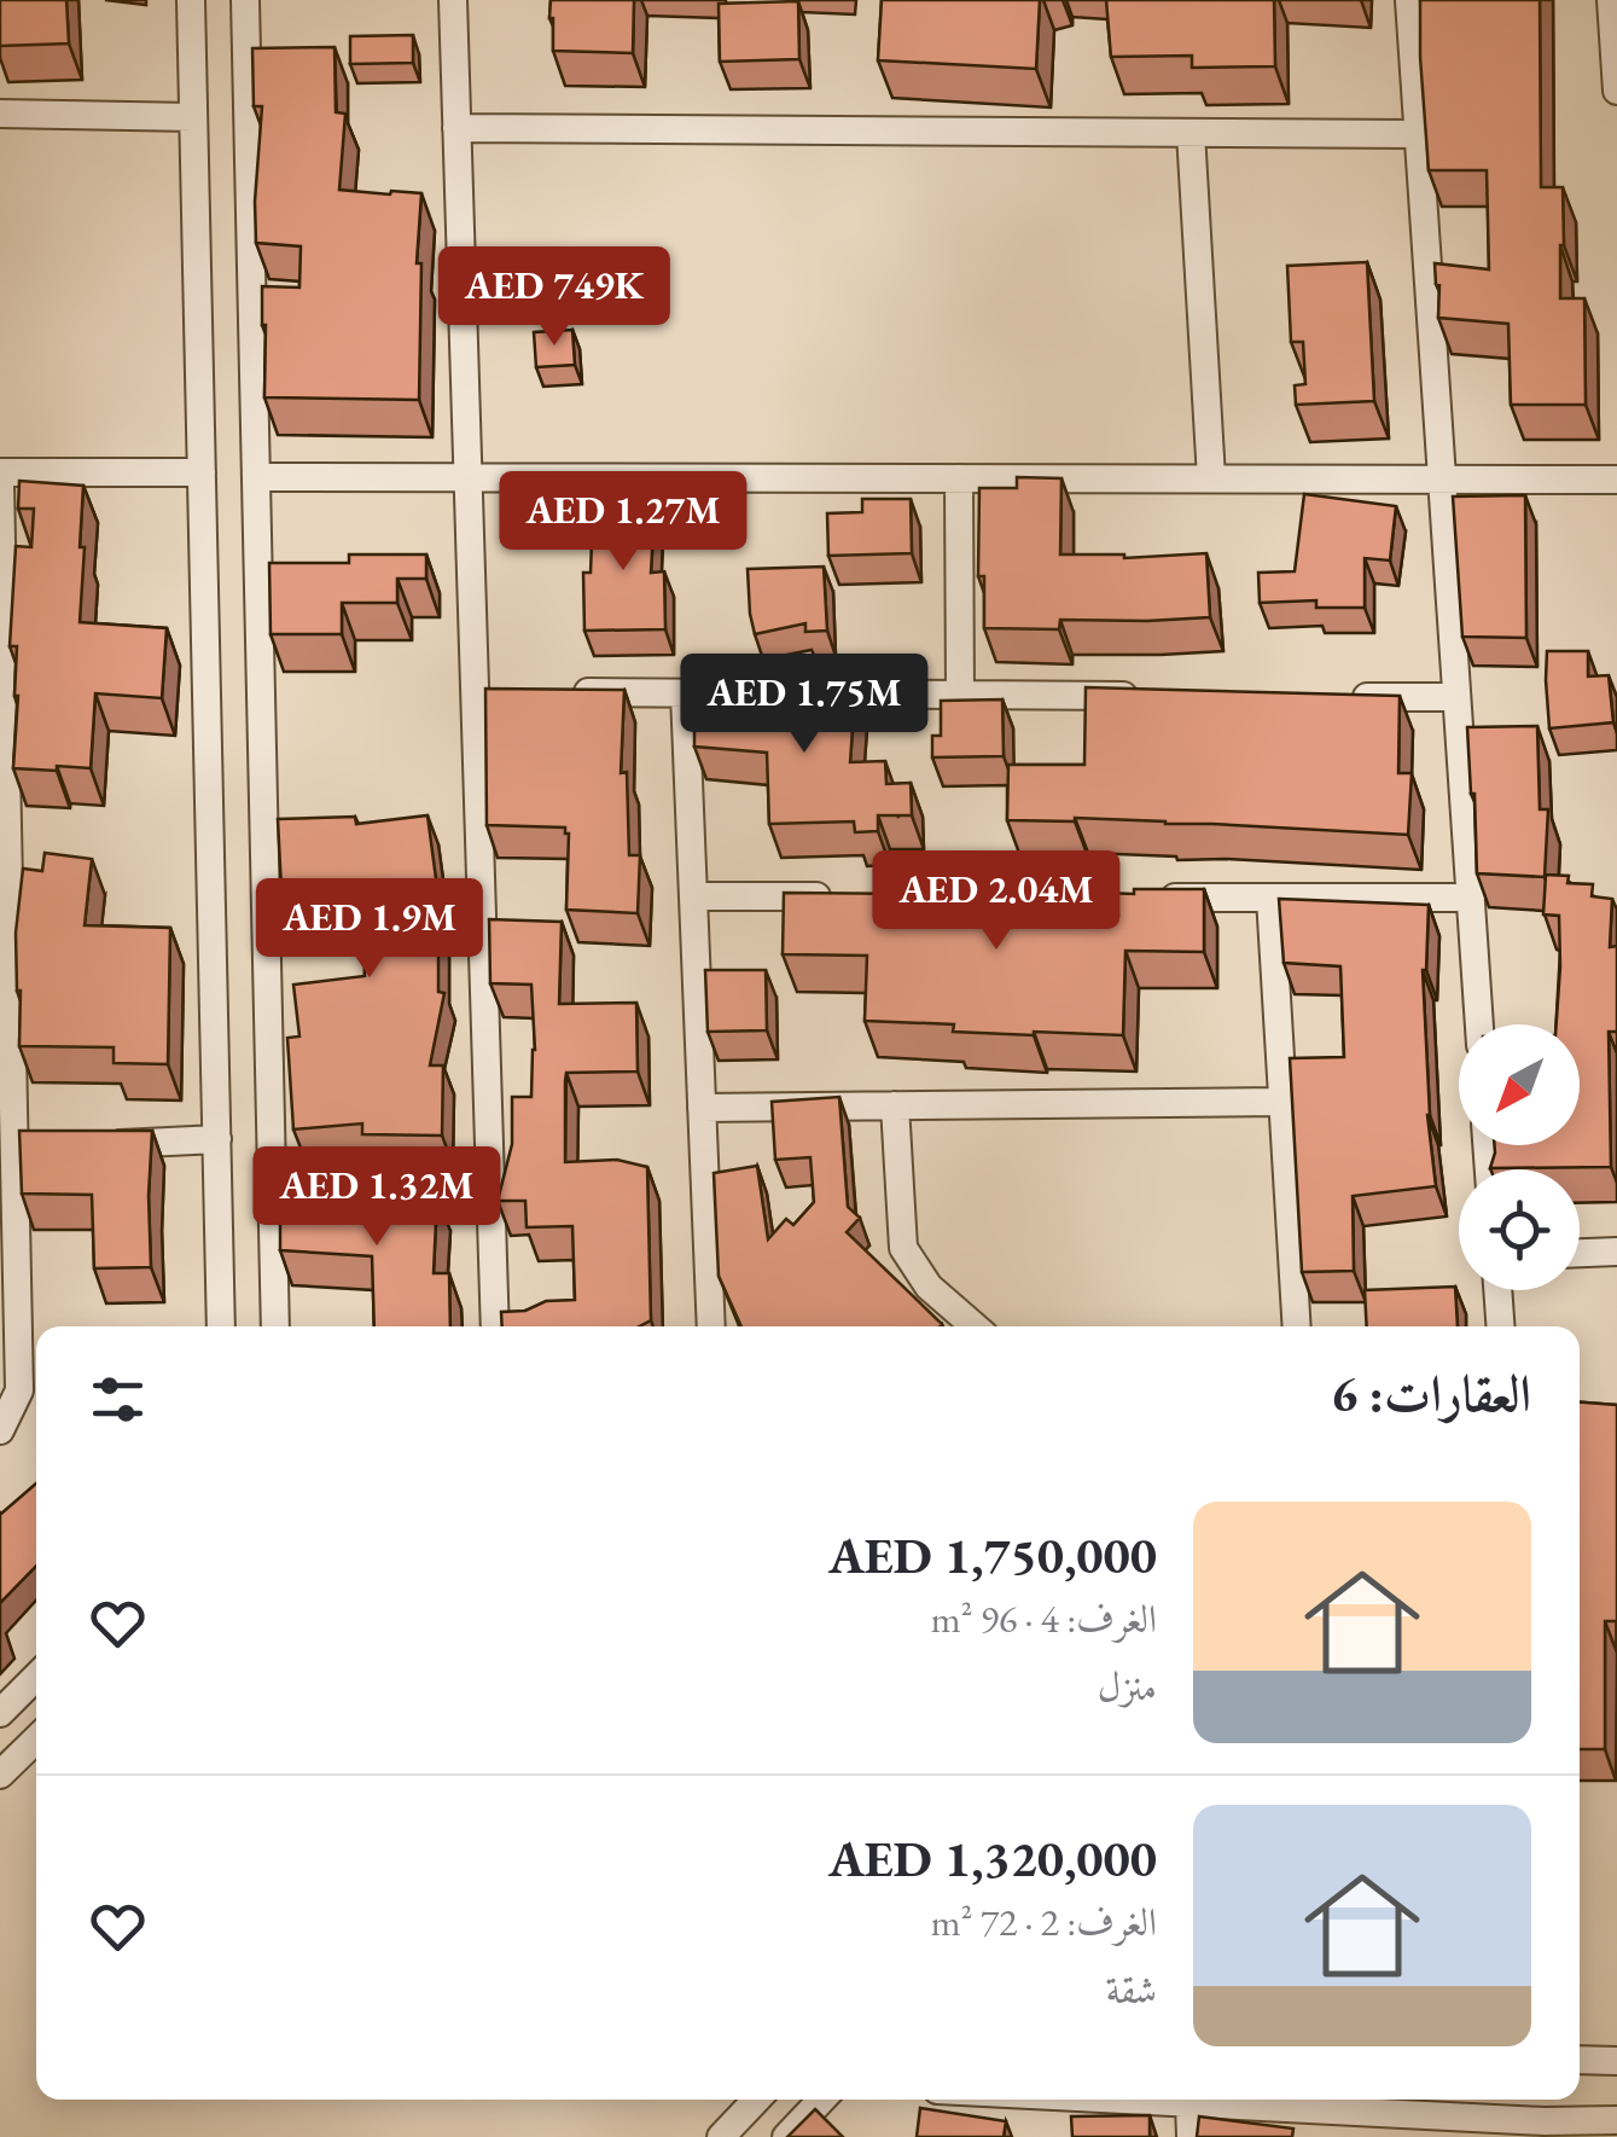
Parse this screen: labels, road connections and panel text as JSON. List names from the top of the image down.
{
  "north": "bottom left",
  "page": {
    "price": [
      "AED 749K",
      "AED 1.27M",
      "AED 1.75M",
      "AED 2.04M",
      "AED 1.9M",
      "AED 1.32M"
    ],
    "heading": "العقارات: 6",
    "list": [
      {
        "name": "AED 1,750,000",
        "note": "الغرف: 4 · 96 m² · منزل"
      },
      {
        "name": "AED 1,320,000",
        "note": "الغرف: 2 · 72 m² · شقة"
      }
    ]
  }
}
